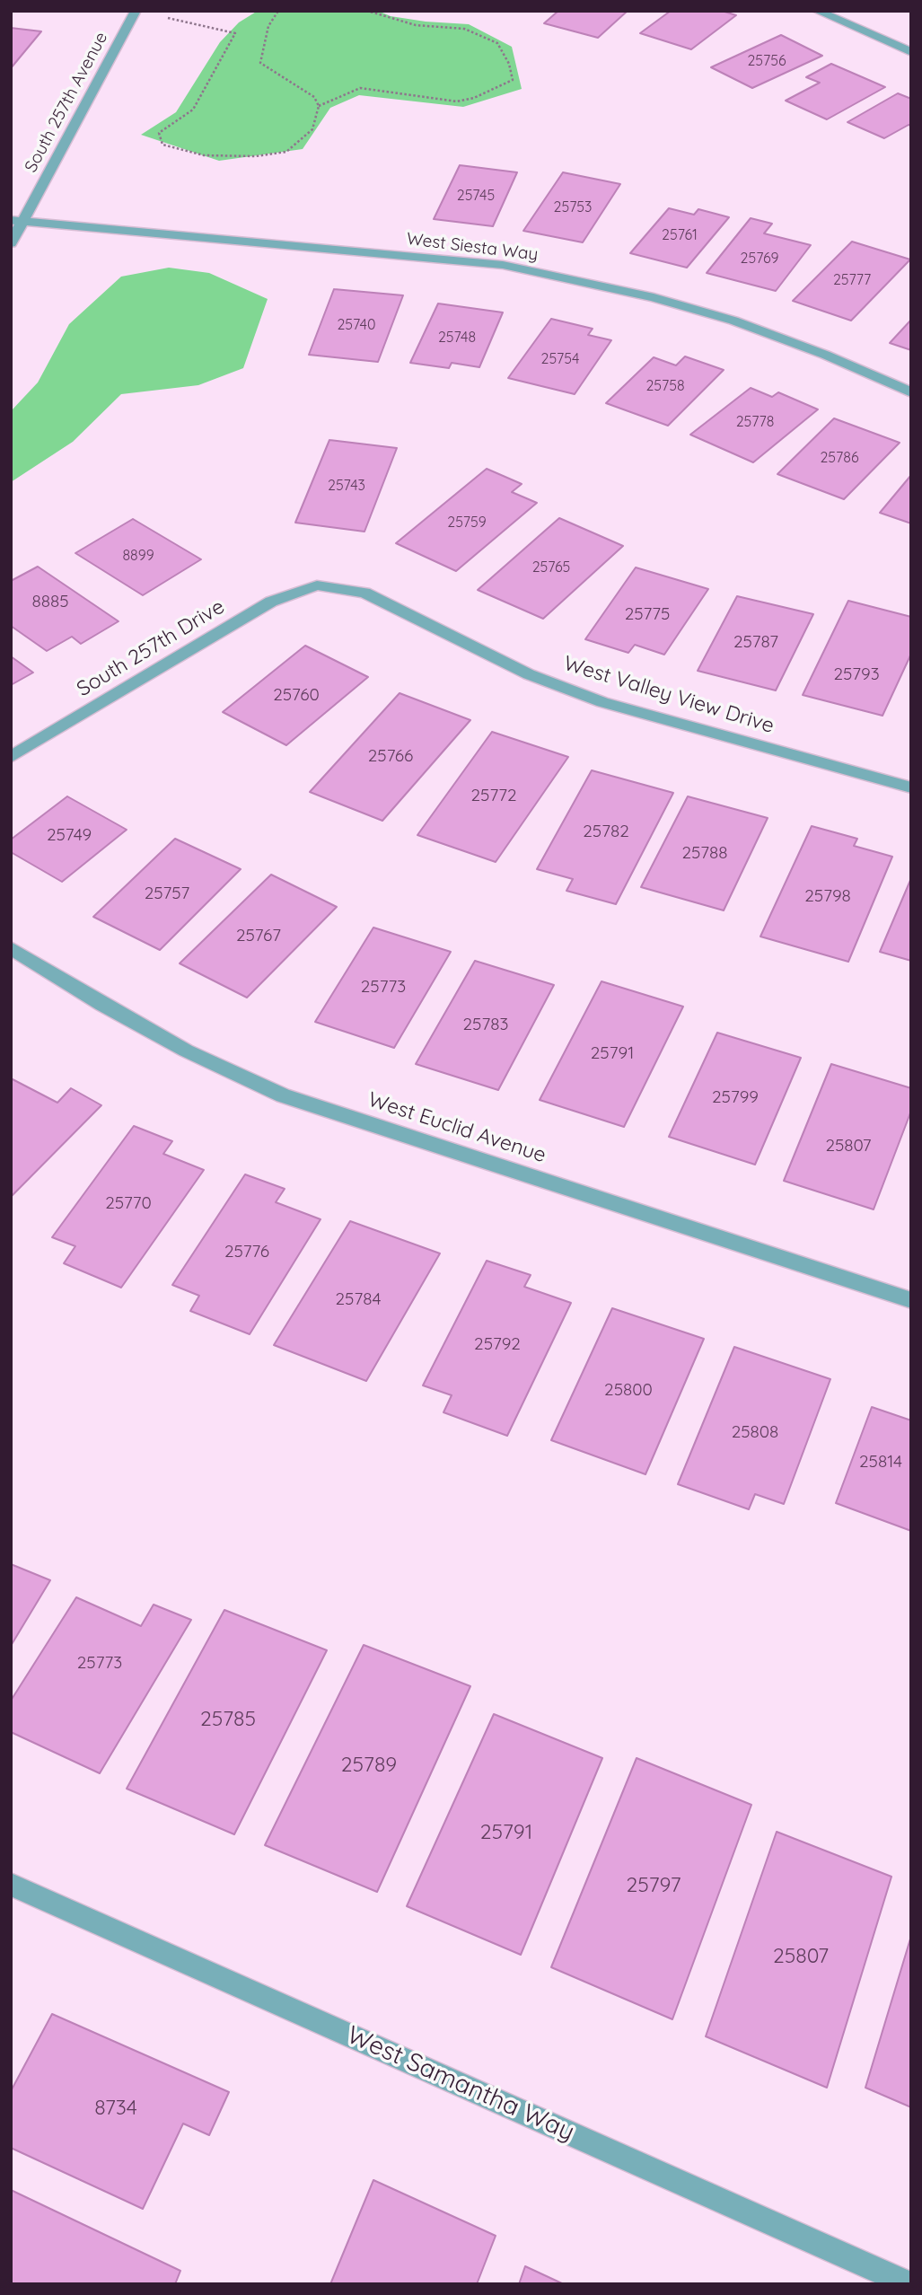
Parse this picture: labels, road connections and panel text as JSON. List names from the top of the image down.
{
  "streets": {
    "street": [
      "South 257th Avenue",
      "West Siesta Way",
      "South 257th Drive",
      "West Valley View Drive",
      "West Euclid Avenue",
      "West Samantha Way"
    ]
  },
  "crossings": [
    ["South 257th Avenue", "West Siesta Way"],
    ["South 257th Drive", "West Valley View Drive"]
  ],
  "house_numbers": [
    "25756",
    "25745",
    "25753",
    "25761",
    "25769",
    "25777",
    "25740",
    "25748",
    "25754",
    "25758",
    "25778",
    "25786",
    "25743",
    "25759",
    "8899",
    "25765",
    "8885",
    "25775",
    "25787",
    "25793",
    "25760",
    "25766",
    "25772",
    "25782",
    "25749",
    "25788",
    "25757",
    "25798",
    "25767",
    "25773",
    "25783",
    "25791",
    "25799",
    "25807",
    "25770",
    "25776",
    "25784",
    "25792",
    "25800",
    "25808",
    "25814",
    "25773",
    "25785",
    "25789",
    "25791",
    "25797",
    "25807",
    "8734"
  ]
}
